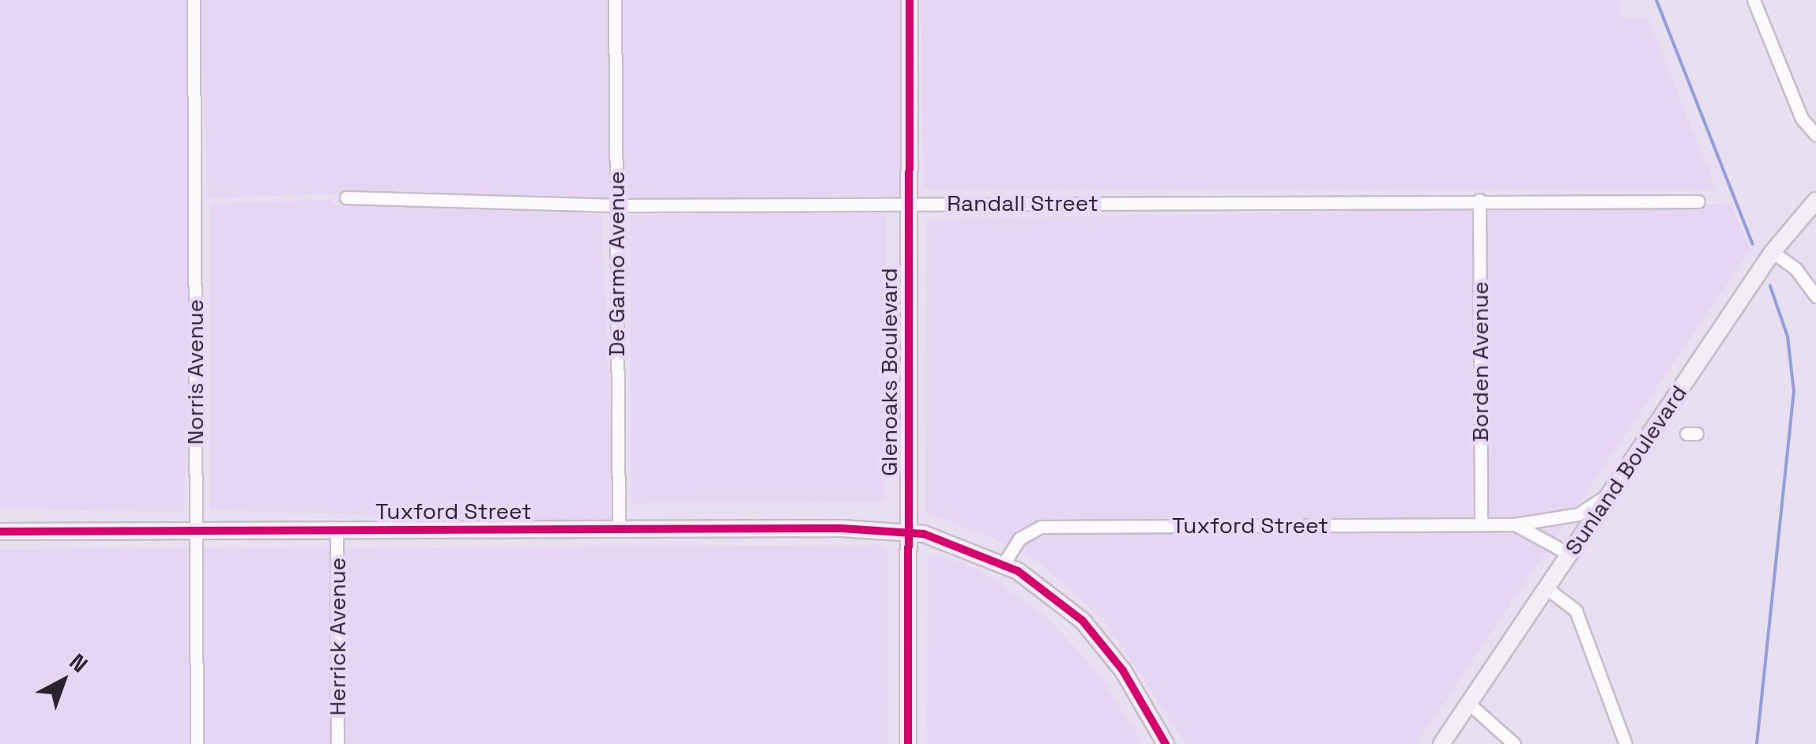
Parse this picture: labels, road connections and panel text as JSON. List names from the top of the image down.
{
  "streets": {
    "main road": ["Glenoaks Boulevard", "Sunland Boulevard", "Tuxford Street"],
    "street": [
      "Randall Street",
      "De Garmo Avenue",
      "Borden Avenue",
      "Norris Avenue",
      "Herrick Avenue"
    ]
  },
  "crossings": [
    ["Randall Street", "De Garmo Avenue"],
    ["Randall Street", "Borden Avenue"],
    ["Randall Street", "Glenoaks Boulevard"],
    ["De Garmo Avenue", "Tuxford Street"],
    ["Borden Avenue", "Tuxford Street"],
    ["Norris Avenue", "Tuxford Street"],
    ["Glenoaks Boulevard", "Tuxford Street"],
    ["Sunland Boulevard", "Tuxford Street"],
    ["Tuxford Street", "Herrick Avenue"]
  ],
  "north": "top right"
}
